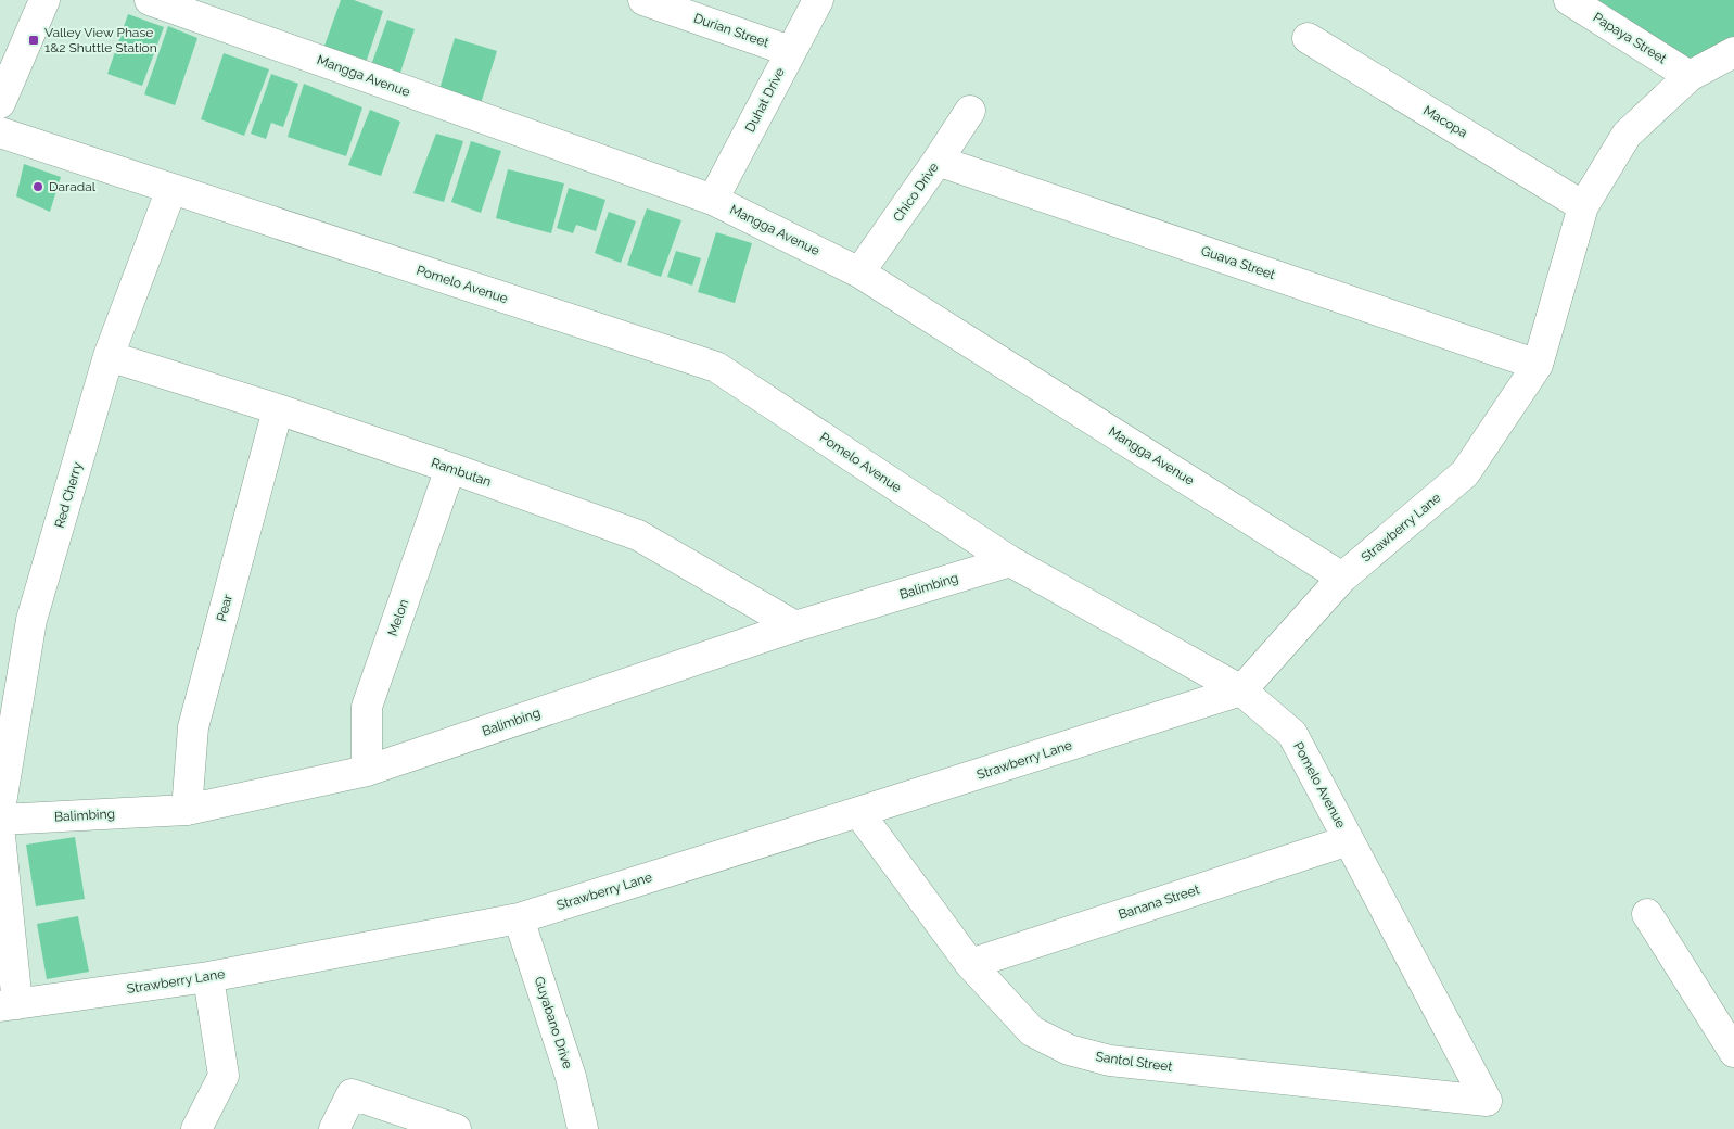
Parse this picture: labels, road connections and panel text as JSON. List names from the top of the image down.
{
  "streets": {
    "street": [
      "Durian Street",
      "Papaya Street",
      "Mangga Avenue",
      "Duhat Drive",
      "Macopa",
      "Chico Drive",
      "Guava Street",
      "Pomelo Avenue",
      "Rambutan",
      "Red Cherry",
      "Strawberry Lane",
      "Balimbing",
      "Pear",
      "Melon",
      "Banana Street",
      "Guyabano Drive",
      "Santol Street"
    ]
  },
  "crossings": [
    ["Durian Street", "Duhat Drive"],
    ["Papaya Street", "Strawberry Lane"],
    ["Mangga Avenue", "Duhat Drive"],
    ["Mangga Avenue", "Chico Drive"],
    ["Mangga Avenue", "Strawberry Lane"],
    ["Macopa", "Strawberry Lane"],
    ["Chico Drive", "Guava Street"],
    ["Guava Street", "Strawberry Lane"],
    ["Pomelo Avenue", "Red Cherry"],
    ["Pomelo Avenue", "Strawberry Lane"],
    ["Pomelo Avenue", "Balimbing"],
    ["Pomelo Avenue", "Banana Street"],
    ["Pomelo Avenue", "Santol Street"],
    ["Rambutan", "Red Cherry"],
    ["Rambutan", "Balimbing"],
    ["Rambutan", "Pear"],
    ["Rambutan", "Melon"],
    ["Strawberry Lane", "Guyabano Drive"],
    ["Strawberry Lane", "Santol Street"],
    ["Balimbing", "Pear"],
    ["Balimbing", "Melon"],
    ["Banana Street", "Santol Street"]
  ],
  "places": {
    "transit": ["Valley View Phase 1&2 Shuttle Station"],
    "other": ["Daradal"]
  }
}
